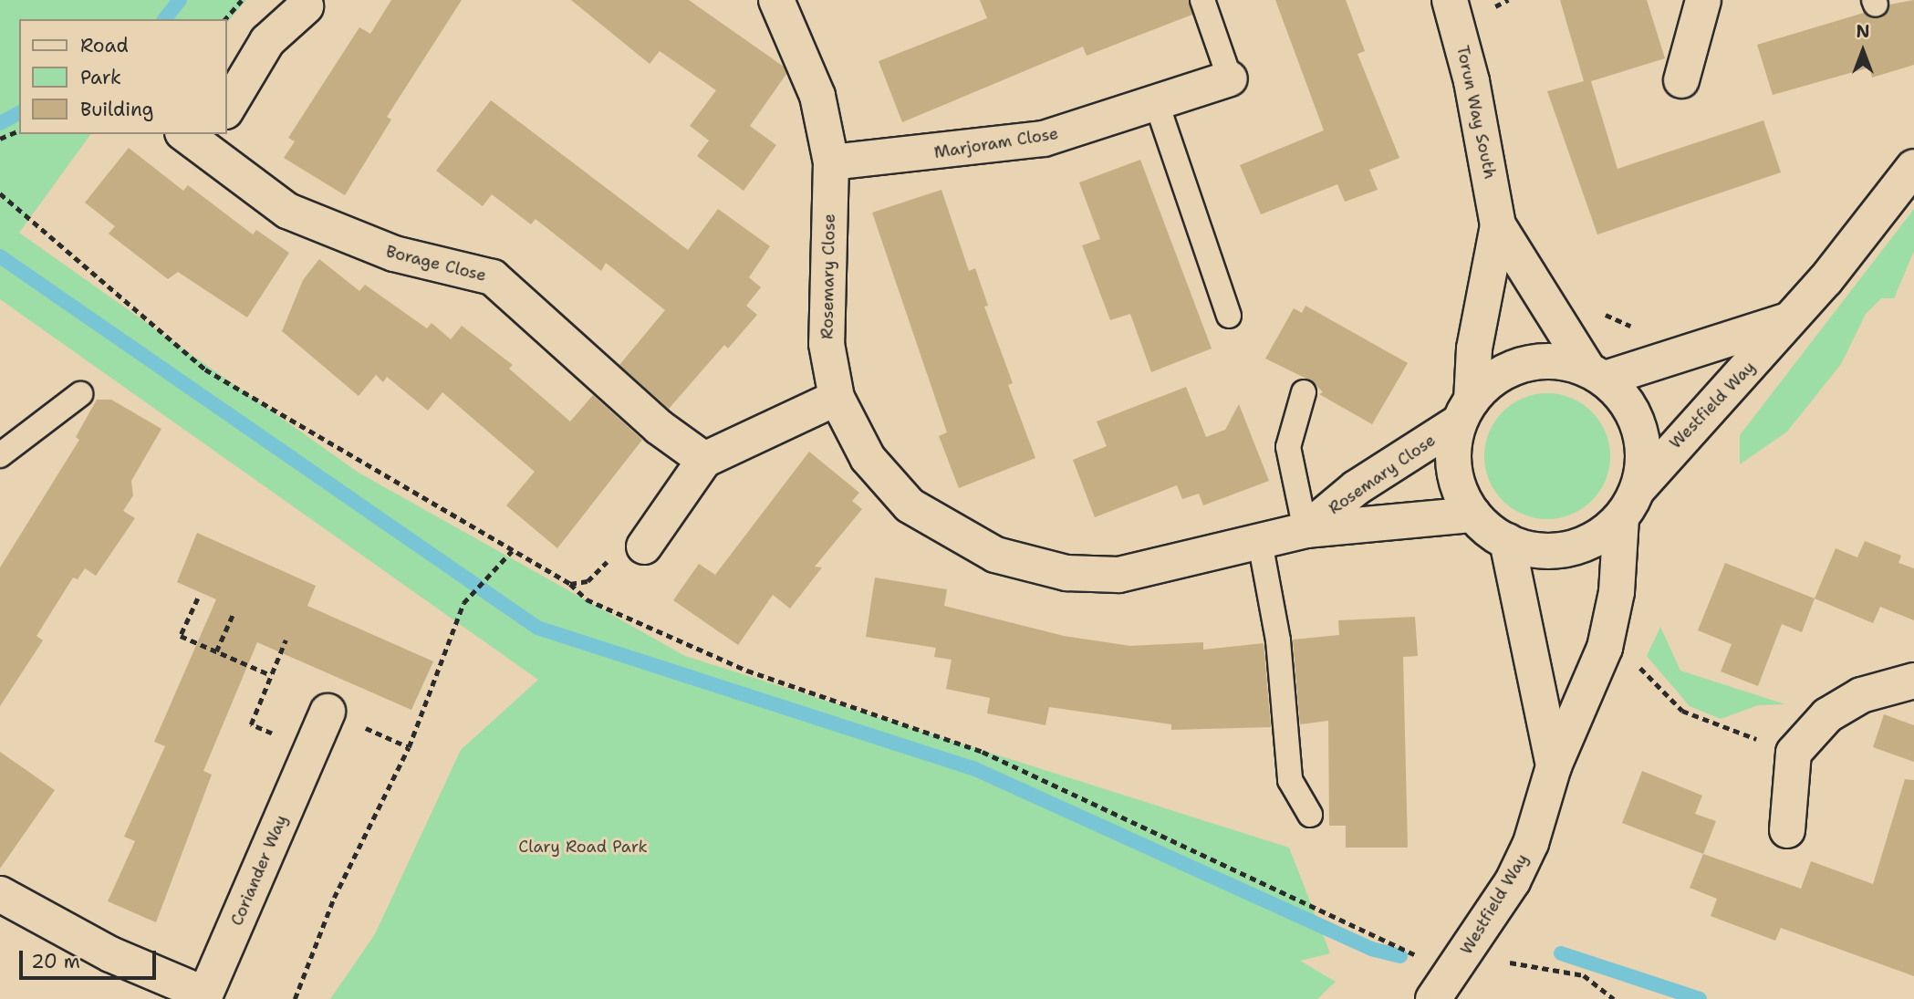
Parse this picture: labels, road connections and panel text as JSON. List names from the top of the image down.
{
  "streets": {
    "street": [
      "Torun Way South",
      "Marjoram Close",
      "Borage Close",
      "Rosemary Close",
      "Westfield Way",
      "Coriander Way"
    ]
  },
  "crossings": [
    ["Torun Way South", "Rosemary Close"],
    ["Torun Way South", "Westfield Way"],
    ["Marjoram Close", "Rosemary Close"],
    ["Rosemary Close", "Westfield Way"]
  ],
  "parks": ["Clary Road Park"],
  "legend": ["Road", "Park", "Building"],
  "scale_bar": "20 m",
  "north": "top"
}
